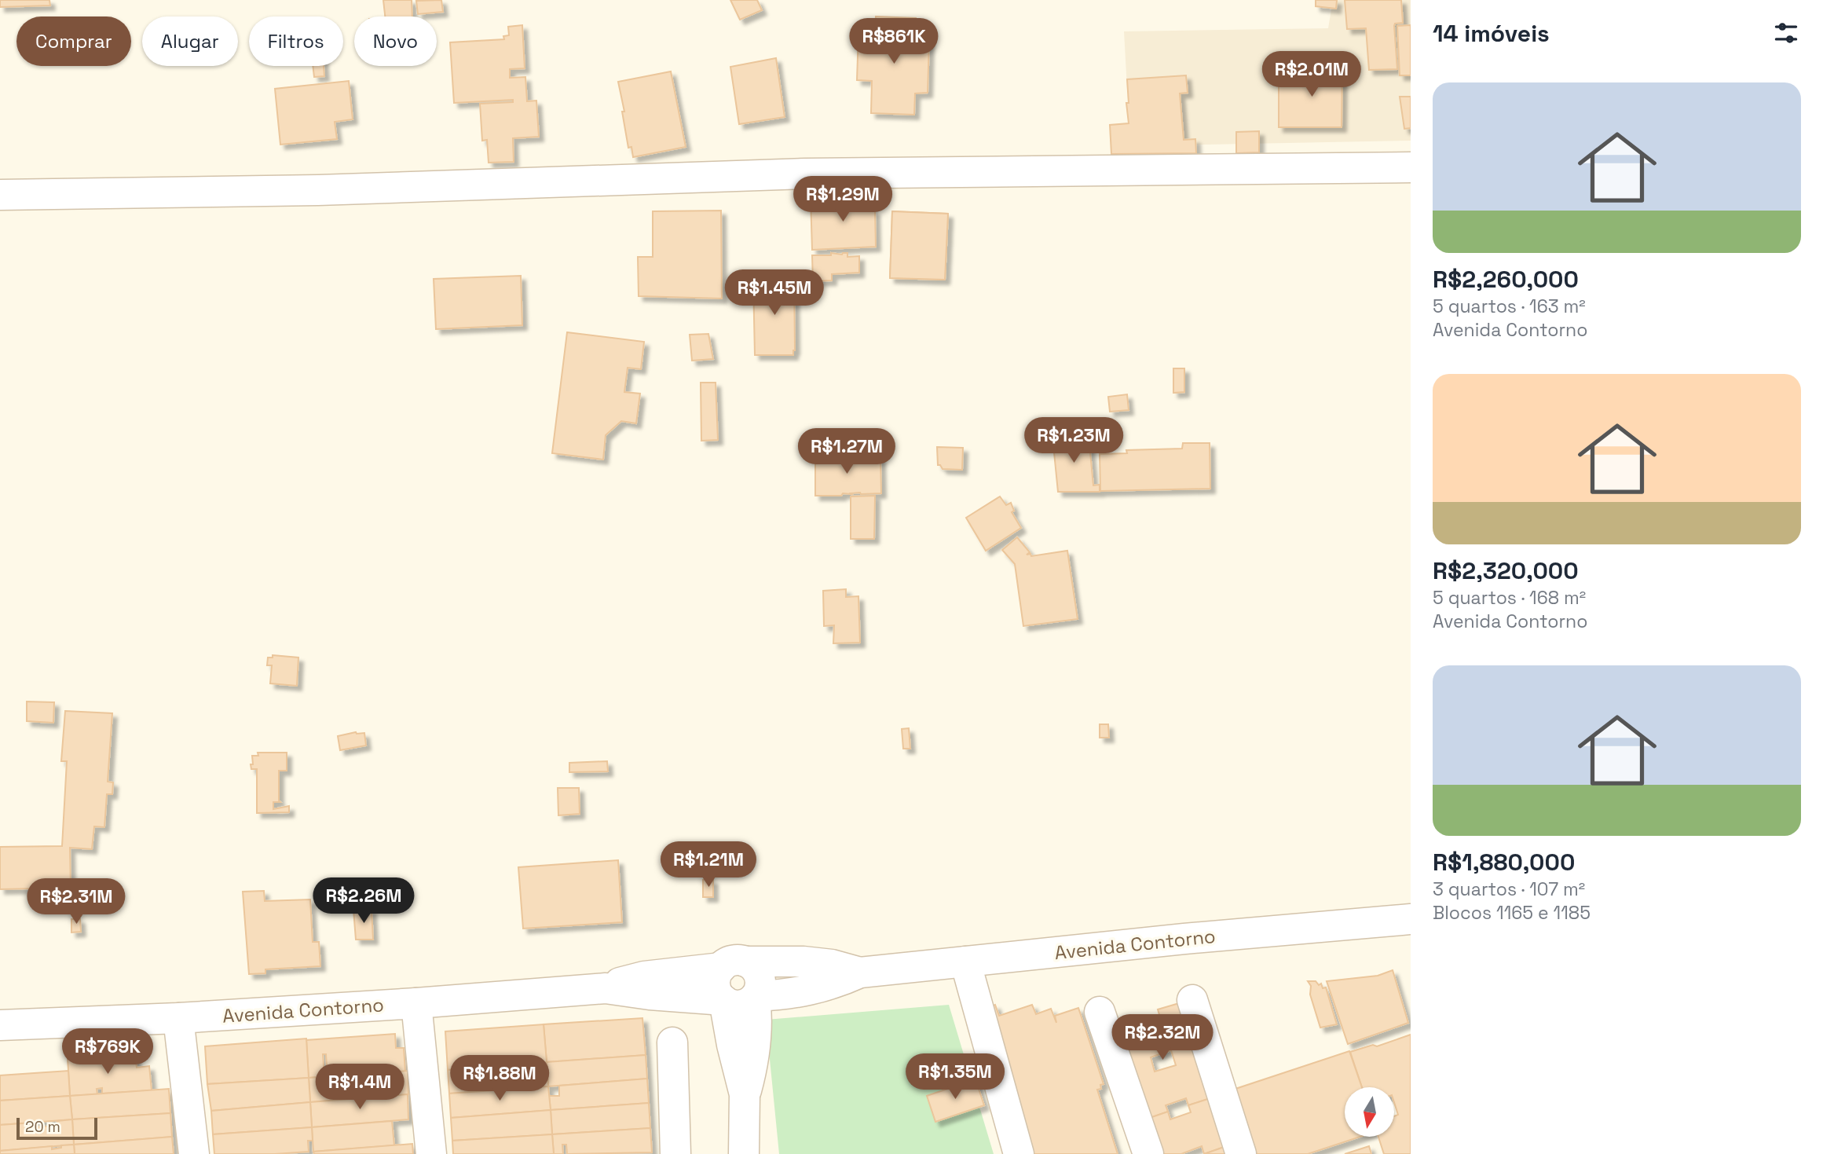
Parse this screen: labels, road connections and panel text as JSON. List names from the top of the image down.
{
  "streets": {
    "street": ["Avenida Contorno"]
  },
  "scale_bar": "20 m",
  "north": "bottom",
  "page": {
    "heading": "14 imóveis",
    "chip": [
      "Comprar",
      "Alugar",
      "Filtros",
      "Novo"
    ],
    "price": [
      "R$861K",
      "R$2.01M",
      "R$1.29M",
      "R$1.45M",
      "R$1.23M",
      "R$1.27M",
      "R$1.21M",
      "R$2.26M",
      "R$2.31M",
      "R$2.32M",
      "R$769K",
      "R$1.35M",
      "R$1.88M",
      "R$1.4M"
    ],
    "list": [
      {
        "name": "R$2,260,000",
        "note": "5 quartos · 163 m² · Avenida Contorno"
      },
      {
        "name": "R$2,320,000",
        "note": "5 quartos · 168 m² · Avenida Contorno"
      },
      {
        "name": "R$1,880,000",
        "note": "3 quartos · 107 m² · Blocos 1165 e 1185"
      }
    ],
    "scale": "20 m"
  }
}
